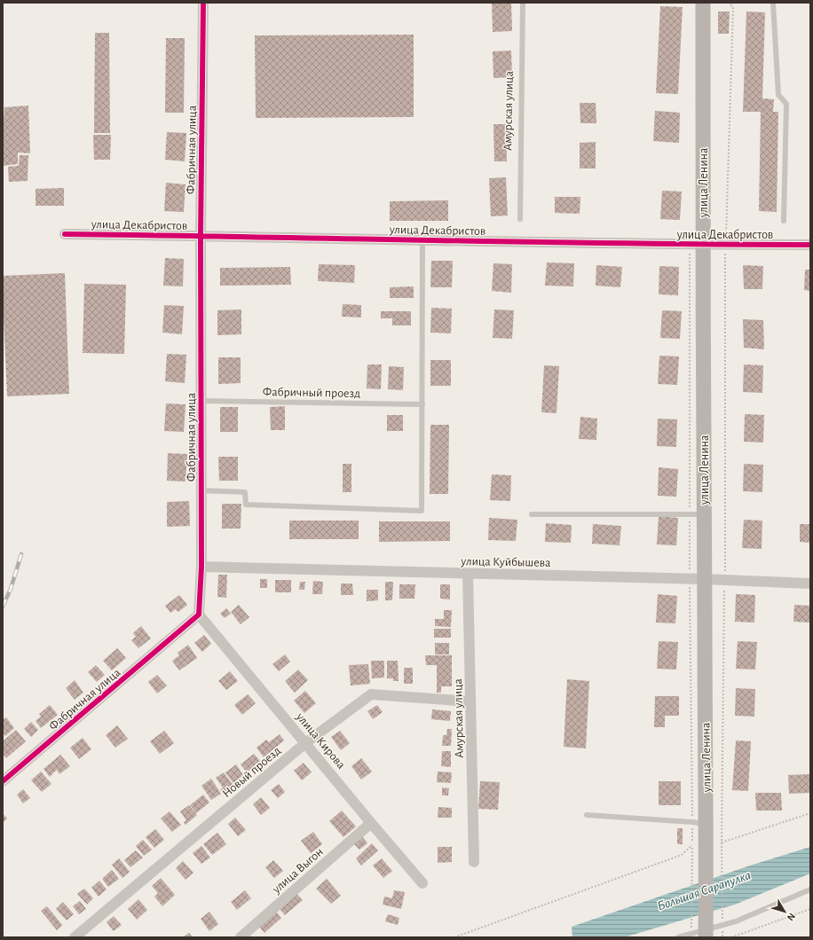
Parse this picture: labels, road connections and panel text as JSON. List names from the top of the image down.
{
  "streets": {
    "main road": ["улица Ленина"],
    "street": [
      "Амурская улица",
      "Фабричная улица",
      "улица Декабристов",
      "улица Куйбышева",
      "улица Кирова",
      "Новый проезд",
      "улица Выгон"
    ],
    "lane": ["Фабричный проезд"]
  },
  "crossings": [
    ["Амурская улица", "улица Куйбышева"],
    ["Амурская улица", "Новый проезд"],
    ["Фабричная улица", "улица Декабристов"],
    ["Фабричная улица", "Фабричный проезд"],
    ["Фабричная улица", "улица Куйбышева"],
    ["Фабричная улица", "улица Кирова"],
    ["улица Ленина", "улица Декабристов"],
    ["улица Ленина", "улица Куйбышева"],
    ["улица Кирова", "Новый проезд"],
    ["улица Кирова", "улица Выгон"]
  ],
  "water": ["Большая Сарапулка"],
  "north": "bottom right"
}
